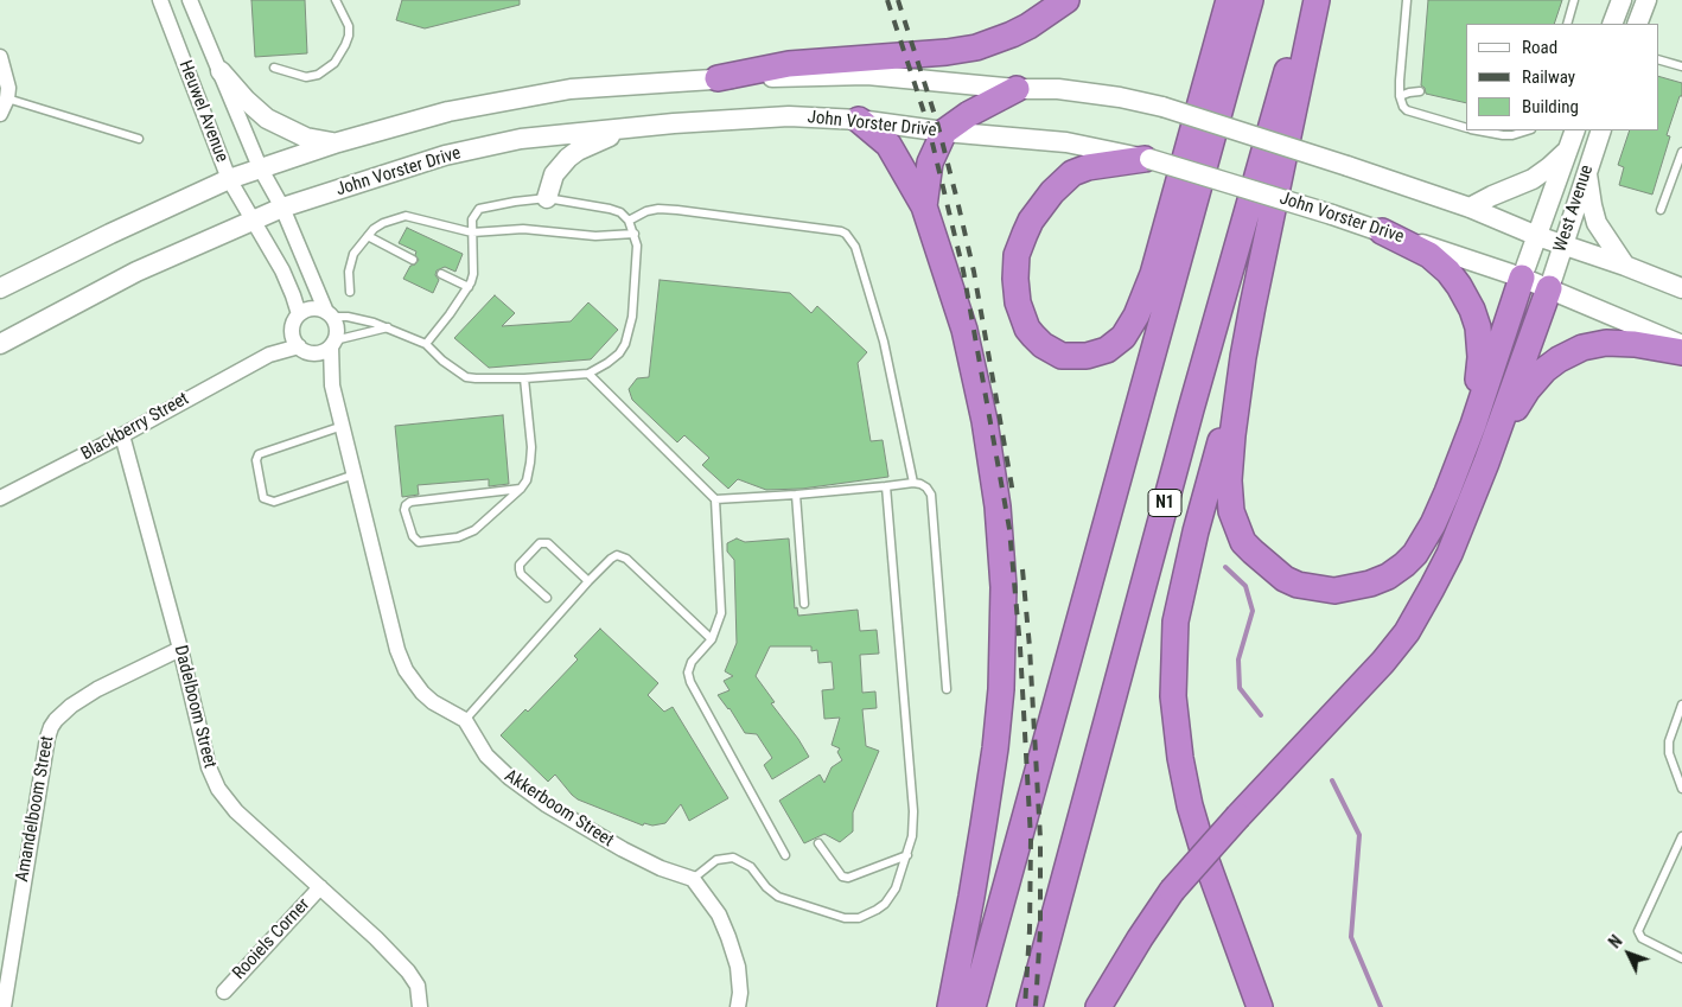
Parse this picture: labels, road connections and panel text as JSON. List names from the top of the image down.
{
  "streets": {
    "highway": ["N1"],
    "main road": ["John Vorster Drive", "West Avenue"],
    "street": [
      "Heuwel Avenue",
      "Blackberry Street",
      "Dadelboom Street",
      "Amandelboom Street",
      "Akkerboom Street",
      "Rooiels Corner"
    ]
  },
  "crossings": [
    ["Heuwel Avenue", "John Vorster Drive"],
    ["John Vorster Drive", "West Avenue"],
    ["Blackberry Street", "Dadelboom Street"],
    ["Blackberry Street", "Akkerboom Street"],
    ["Dadelboom Street", "Amandelboom Street"],
    ["Dadelboom Street", "Rooiels Corner"]
  ],
  "legend": ["Road", "Railway", "Building"],
  "north": "top left"
}
